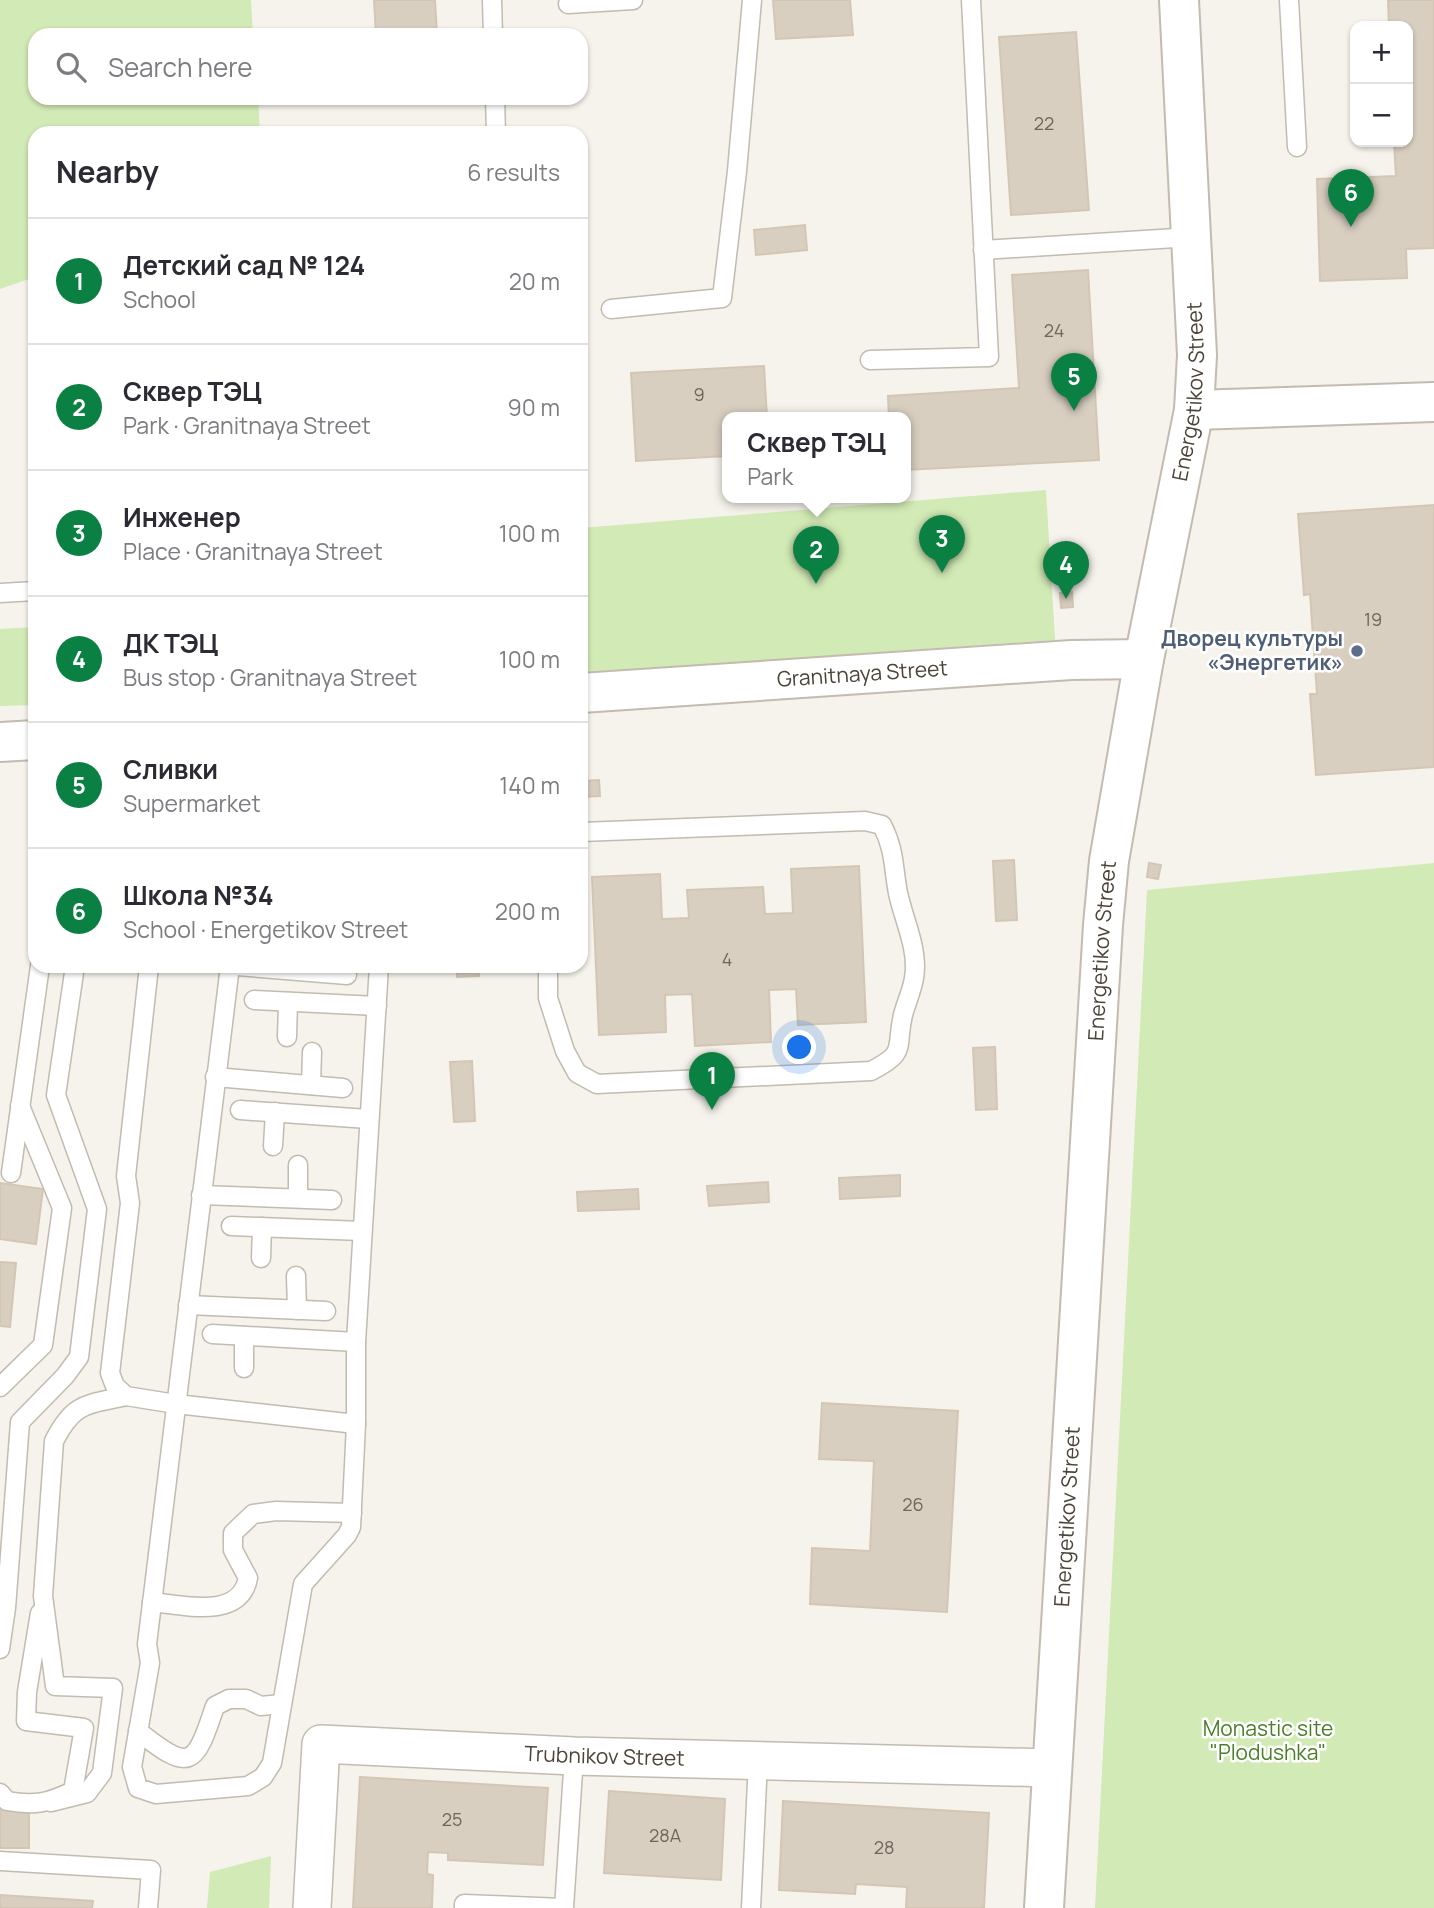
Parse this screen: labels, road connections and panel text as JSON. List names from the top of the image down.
{
  "streets": {
    "street": ["Energetikov Street", "Granitnaya Street", "Trubnikov Street"]
  },
  "crossings": [
    ["Energetikov Street", "Granitnaya Street"],
    ["Energetikov Street", "Trubnikov Street"]
  ],
  "parks": ["Monastic site \"Plodushka\""],
  "places": ["Дворец культуры «Энергетик»"],
  "house_numbers": [
    "22",
    "24",
    "9",
    "19",
    "4",
    "26",
    "25",
    "28А",
    "28"
  ],
  "page": {
    "map_buttons": ["+", "−"],
    "search": "Search here",
    "heading": ["Nearby", "6 results"],
    "pins": [
      "6",
      "5",
      "3",
      "2",
      "4",
      "1"
    ],
    "list": [
      {
        "mark": "1",
        "name": "Детский сад № 124",
        "note": "School",
        "value": "20 m"
      },
      {
        "mark": "2",
        "name": "Сквер ТЭЦ",
        "note": "Park · Granitnaya Street",
        "value": "90 m"
      },
      {
        "mark": "3",
        "name": "Инженер",
        "note": "Place · Granitnaya Street",
        "value": "100 m"
      },
      {
        "mark": "4",
        "name": "ДК ТЭЦ",
        "note": "Bus stop · Granitnaya Street",
        "value": "100 m"
      },
      {
        "mark": "5",
        "name": "Сливки",
        "note": "Supermarket",
        "value": "140 m"
      },
      {
        "mark": "6",
        "name": "Школа №34",
        "note": "School · Energetikov Street",
        "value": "200 m"
      }
    ],
    "popup": ["Сквер ТЭЦ", "Park"]
  }
}
